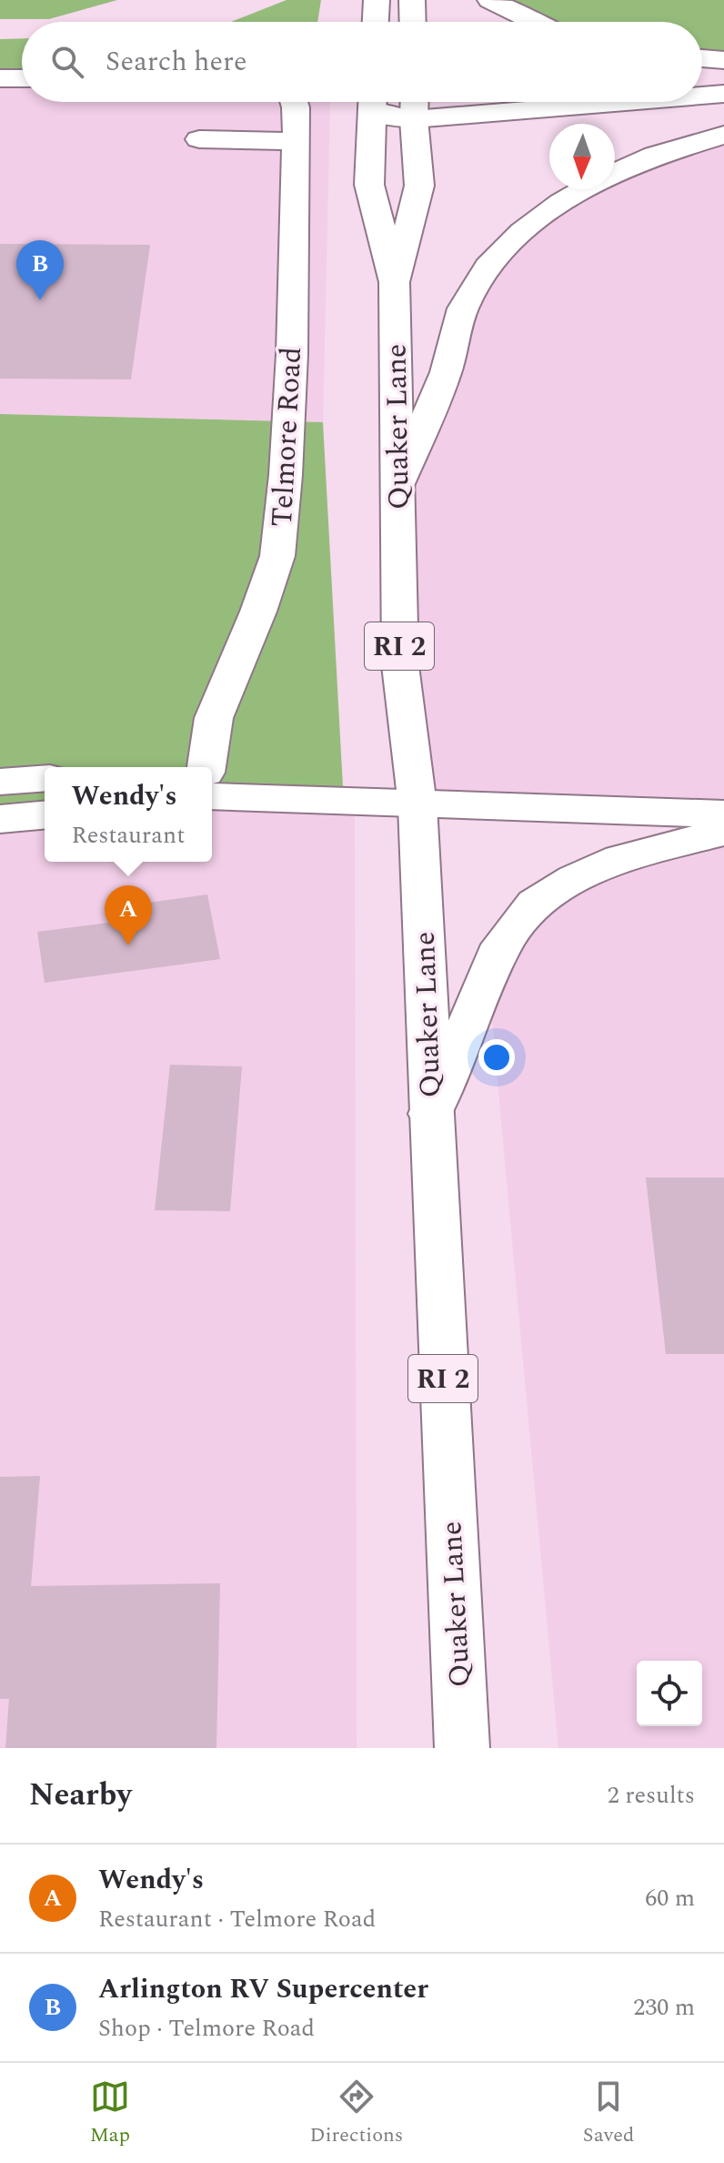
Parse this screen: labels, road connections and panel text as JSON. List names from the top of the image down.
{
  "streets": {
    "main road": ["Quaker Lane", "Telmore Road", "RI 2"]
  },
  "north": "bottom",
  "page": {
    "search": "Search here",
    "pins": ["B", "A"],
    "popup": ["Wendy's", "Restaurant"],
    "heading": ["Nearby", "2 results"],
    "list": [
      {
        "mark": "A",
        "name": "Wendy's",
        "note": "Restaurant · Telmore Road",
        "value": "60 m"
      },
      {
        "mark": "B",
        "name": "Arlington RV Supercenter",
        "note": "Shop · Telmore Road",
        "value": "230 m"
      }
    ],
    "nav": ["Map", "Directions", "Saved"]
  }
}
